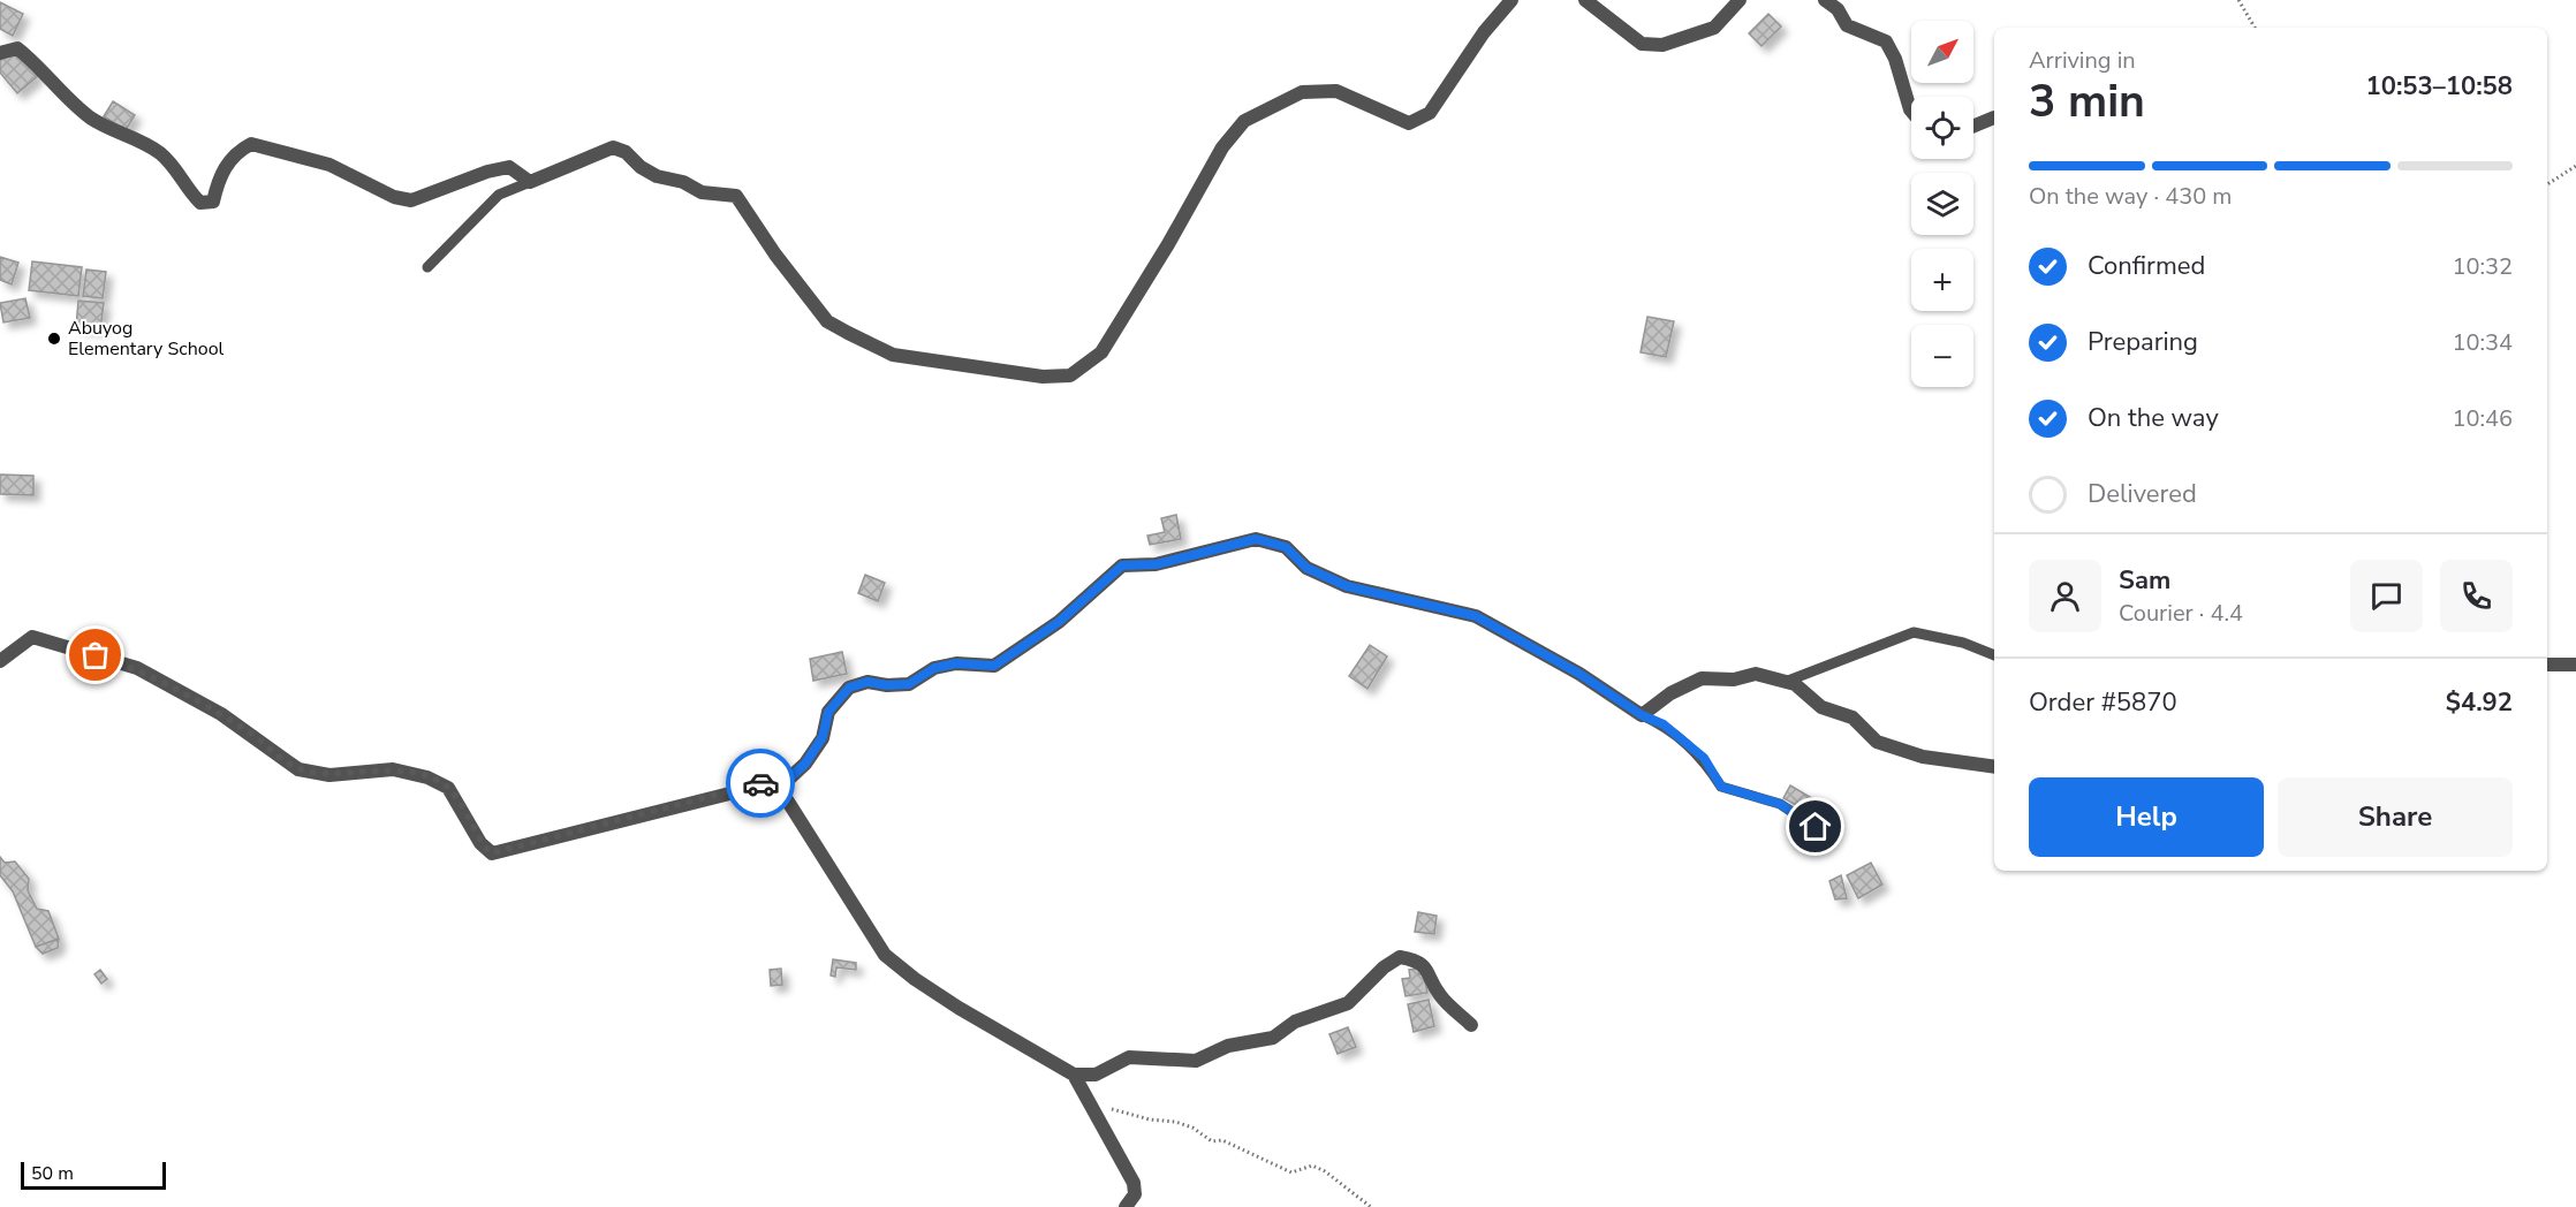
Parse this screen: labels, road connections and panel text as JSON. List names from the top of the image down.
{
  "places": ["Abuyog Elementary School"],
  "scale_bar": "50 m",
  "north": "top right",
  "page": {
    "map_buttons": ["+", "−"],
    "heading": ["3 min", "Arriving in", "10:53–10:58"],
    "panel": [
      "Sam",
      "Courier · 4.4",
      "Order #5870",
      "$4.92"
    ],
    "bar": "On the way · 430 m",
    "list": [
      ["Confirmed", "10:32"],
      ["Preparing", "10:34"],
      ["On the way", "10:46"],
      "Delivered"
    ],
    "buttons": ["Help", "Share"],
    "scale": "50 m"
  }
}
